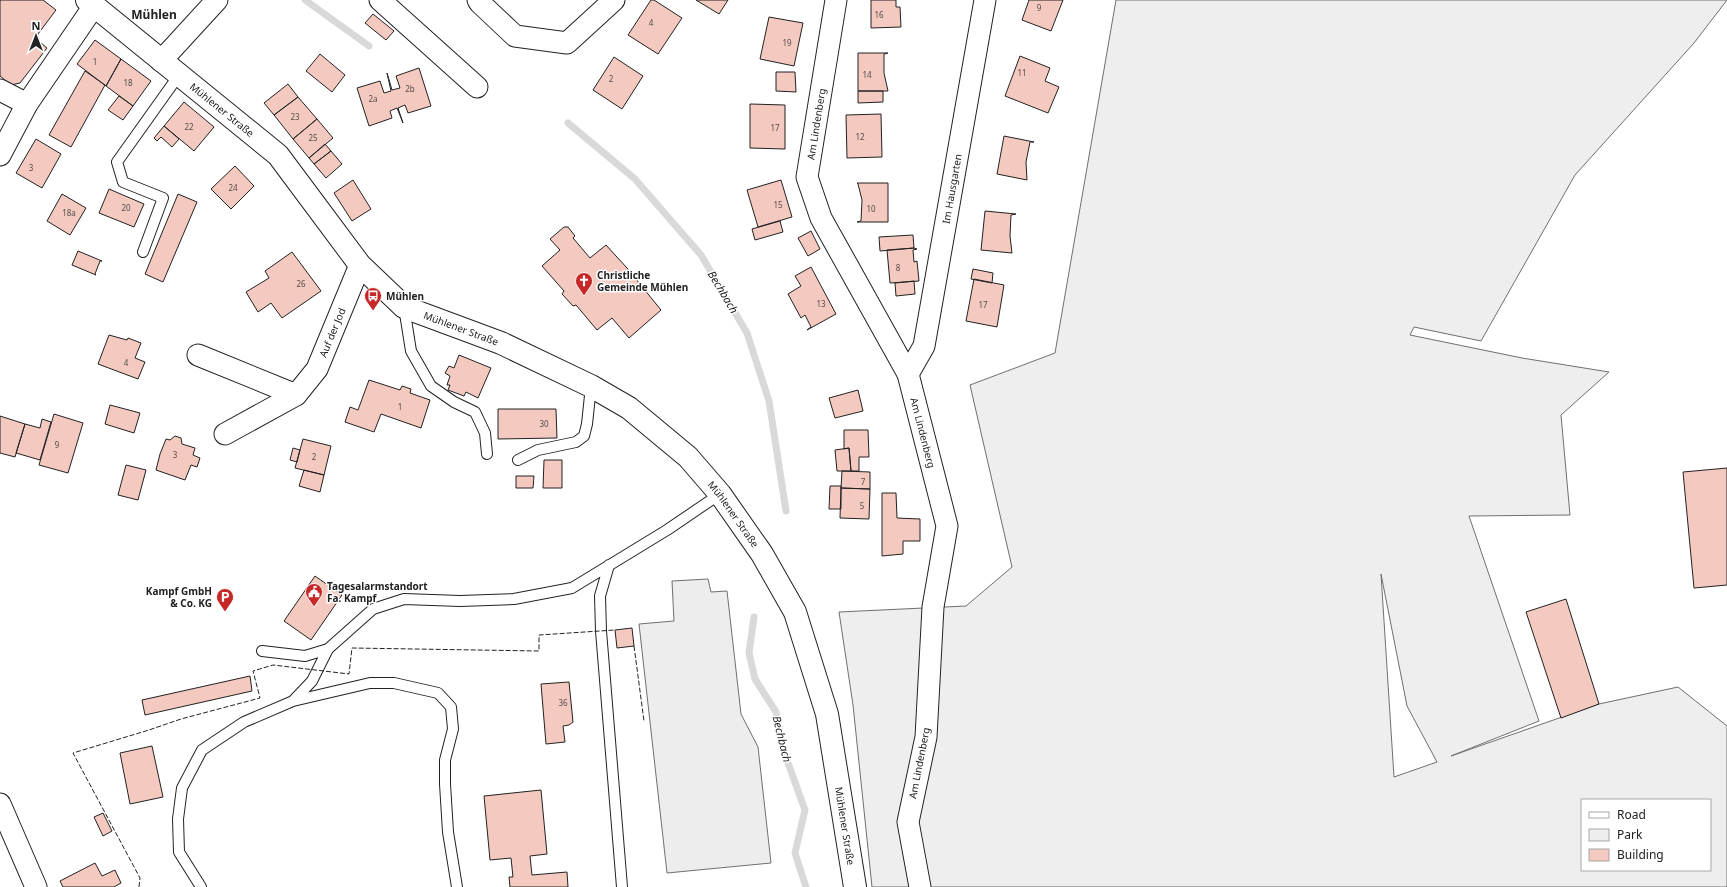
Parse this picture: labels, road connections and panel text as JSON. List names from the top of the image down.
{
  "streets": {
    "main road": ["Mühlener Straße"],
    "street": ["Am Lindenberg", "Im Hausgarten", "Auf der Jod"]
  },
  "crossings": [
    ["Mühlener Straße", "Auf der Jod"],
    ["Am Lindenberg", "Im Hausgarten"]
  ],
  "districts": ["Mühlen"],
  "water": ["Bechbach"],
  "places": {
    "church": ["Christliche Gemeinde Mühlen"],
    "bus stop": ["Mühlen"],
    "public building": ["Tagesalarmstandort Fa. Kampf"],
    "parking": ["Kampf GmbH & Co. KG"]
  },
  "house_numbers": [
    "9",
    "16",
    "4",
    "19",
    "1",
    "11",
    "14",
    "2",
    "18",
    "2b",
    "2a",
    "23",
    "22",
    "17",
    "12",
    "25",
    "3",
    "24",
    "15",
    "20",
    "10",
    "18a",
    "8",
    "26",
    "13",
    "17",
    "4",
    "1",
    "30",
    "9",
    "3",
    "2",
    "7",
    "5",
    "36"
  ],
  "legend": ["Road", "Park", "Building"],
  "north": "top"
}
